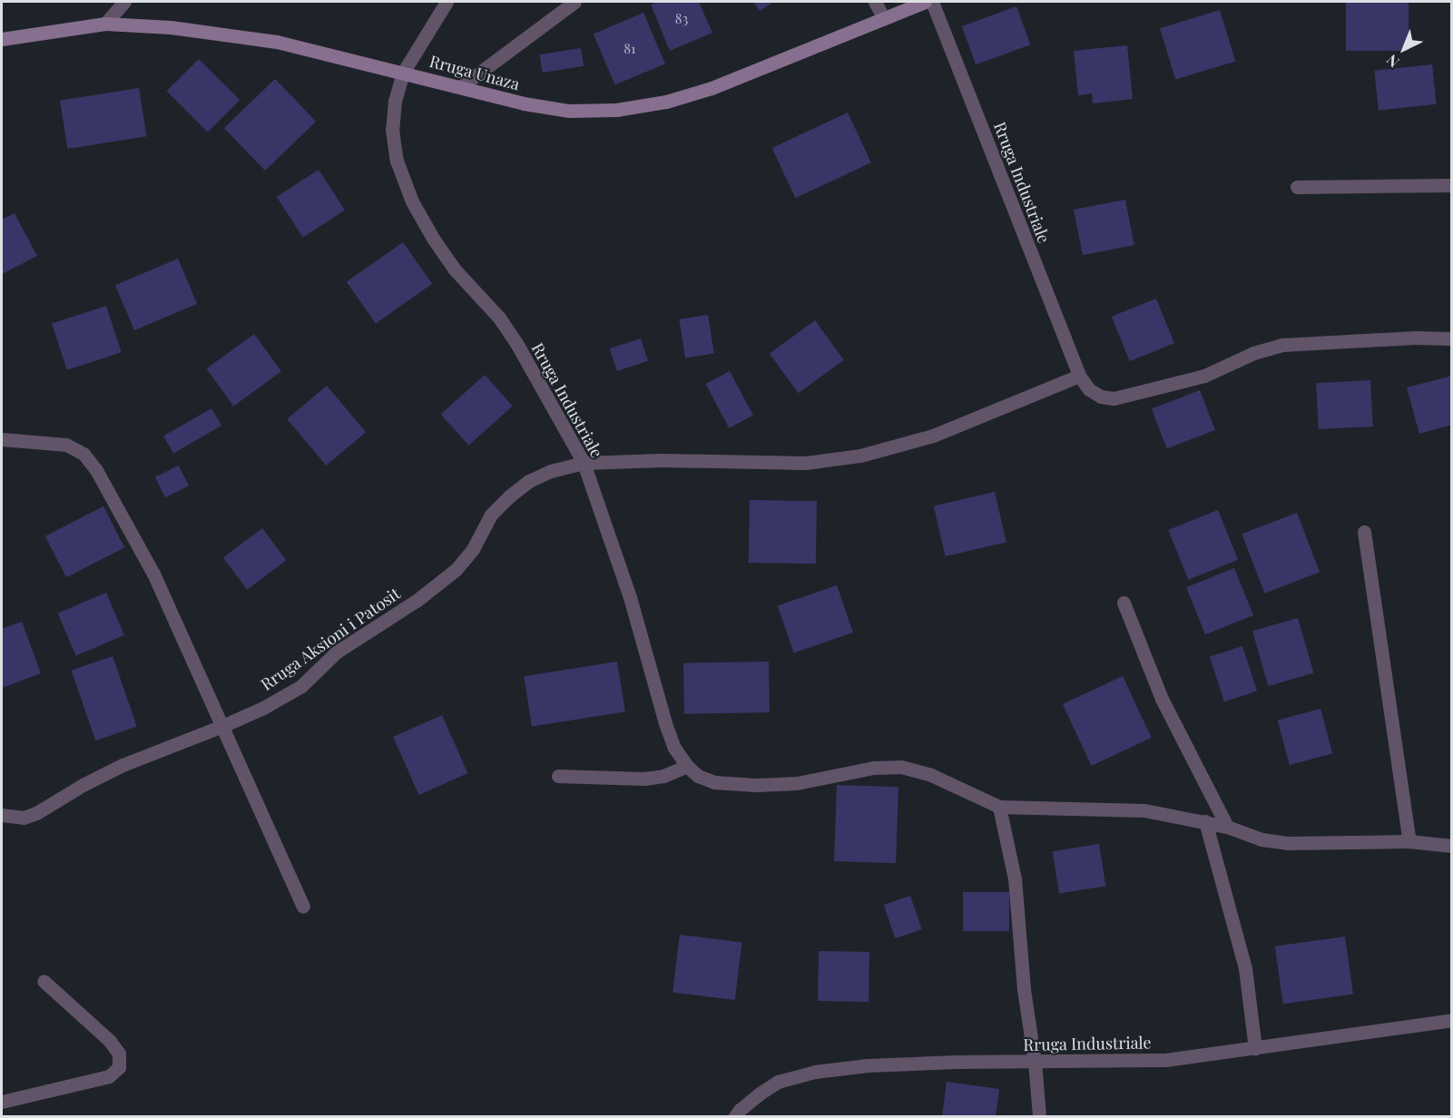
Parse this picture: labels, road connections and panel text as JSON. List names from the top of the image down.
{
  "streets": {
    "main road": ["Rruga Unaza"],
    "street": ["Rruga Industriale", "Rruga Aksioni i Patosit"]
  },
  "crossings": [
    ["Rruga Unaza", "Rruga Industriale"],
    ["Rruga Industriale", "Rruga Aksioni i Patosit"]
  ],
  "house_numbers": ["83", "81"],
  "north": "bottom left"
}
